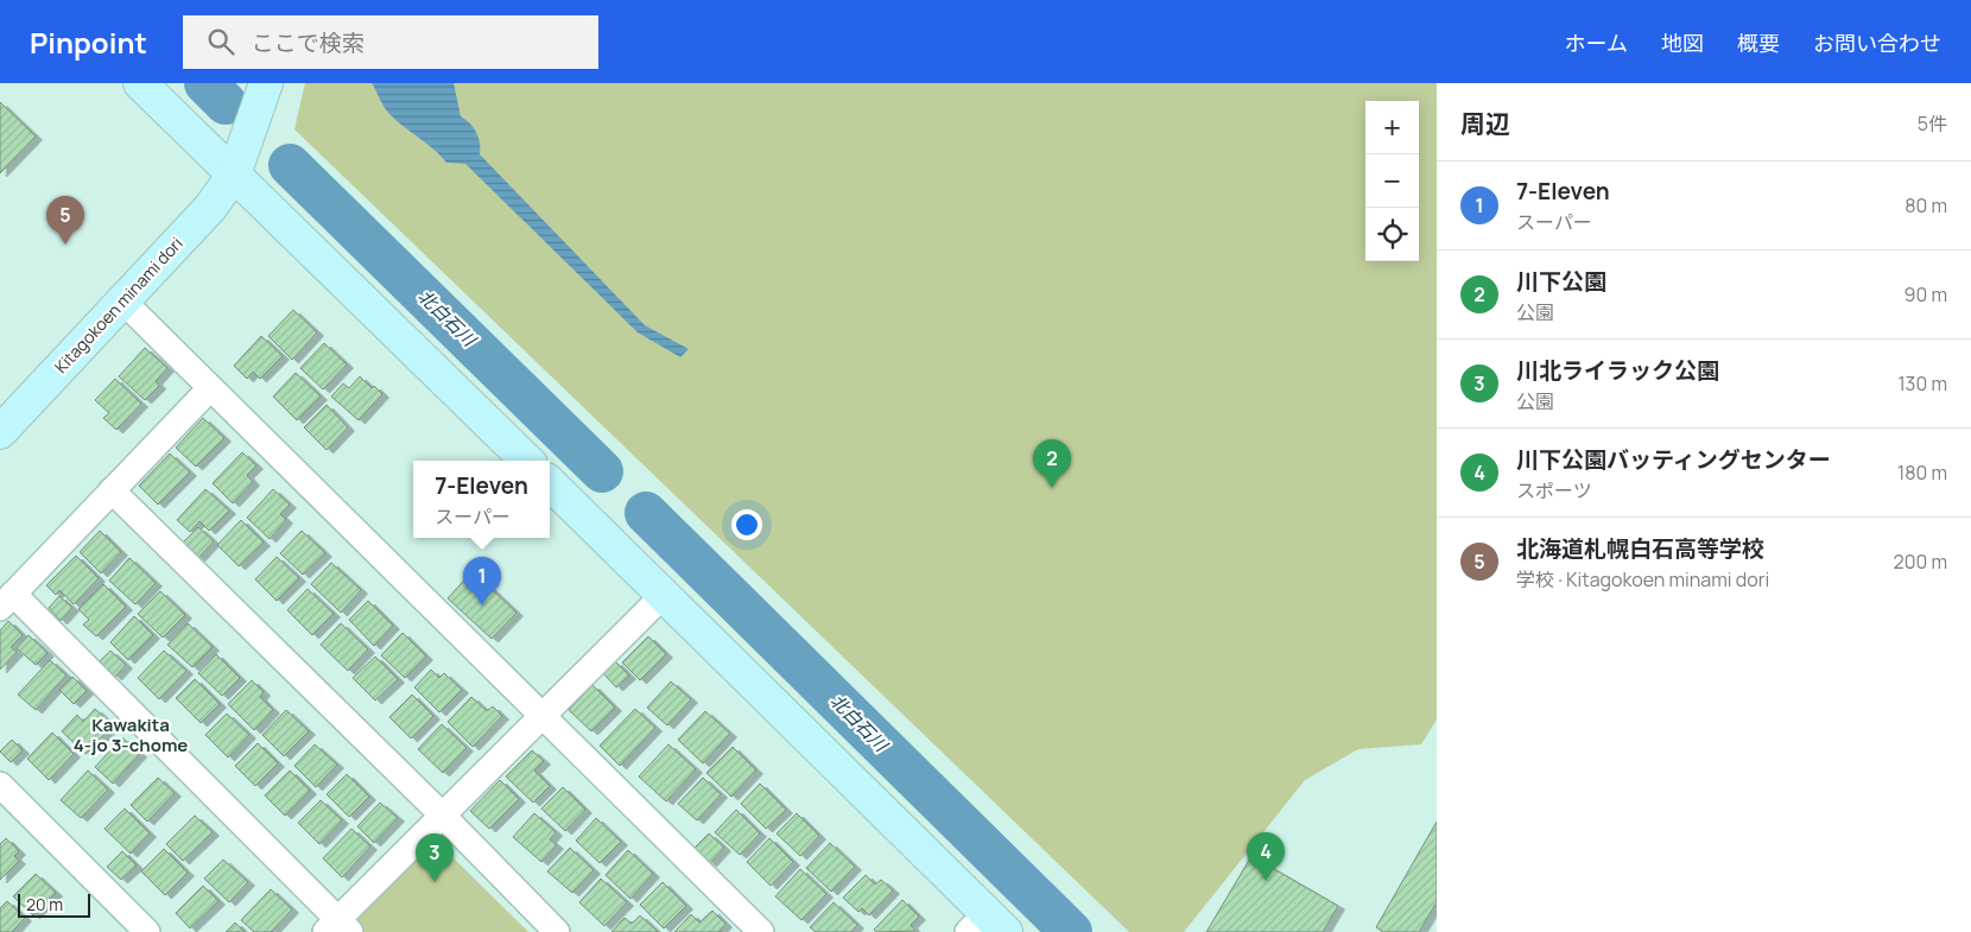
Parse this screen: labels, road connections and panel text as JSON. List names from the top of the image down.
{
  "streets": {
    "street": ["Kitagokoen minami dori"]
  },
  "districts": ["Kawakita 4-jo 3-chome"],
  "water": ["北白石川"],
  "scale_bar": "20 m",
  "page": {
    "header": "Pinpoint",
    "search": "ここで検索",
    "nav": [
      "ホーム",
      "地図",
      "概要",
      "お問い合わせ"
    ],
    "heading": ["周辺", "5件"],
    "map_buttons": ["+", "−"],
    "list": [
      {
        "mark": "1",
        "name": "7-Eleven",
        "note": "スーパー",
        "value": "80 m"
      },
      {
        "mark": "2",
        "name": "川下公園",
        "note": "公園",
        "value": "90 m"
      },
      {
        "mark": "3",
        "name": "川北ライラック公園",
        "note": "公園",
        "value": "130 m"
      },
      {
        "mark": "4",
        "name": "川下公園バッティングセンター",
        "note": "スポーツ",
        "value": "180 m"
      },
      {
        "mark": "5",
        "name": "北海道札幌白石高等学校",
        "note": "学校 · Kitagokoen minami dori",
        "value": "200 m"
      }
    ],
    "pins": [
      "5",
      "2",
      "1",
      "4",
      "3"
    ],
    "popup": ["7-Eleven", "スーパー"],
    "scale": "20 m"
  }
}
